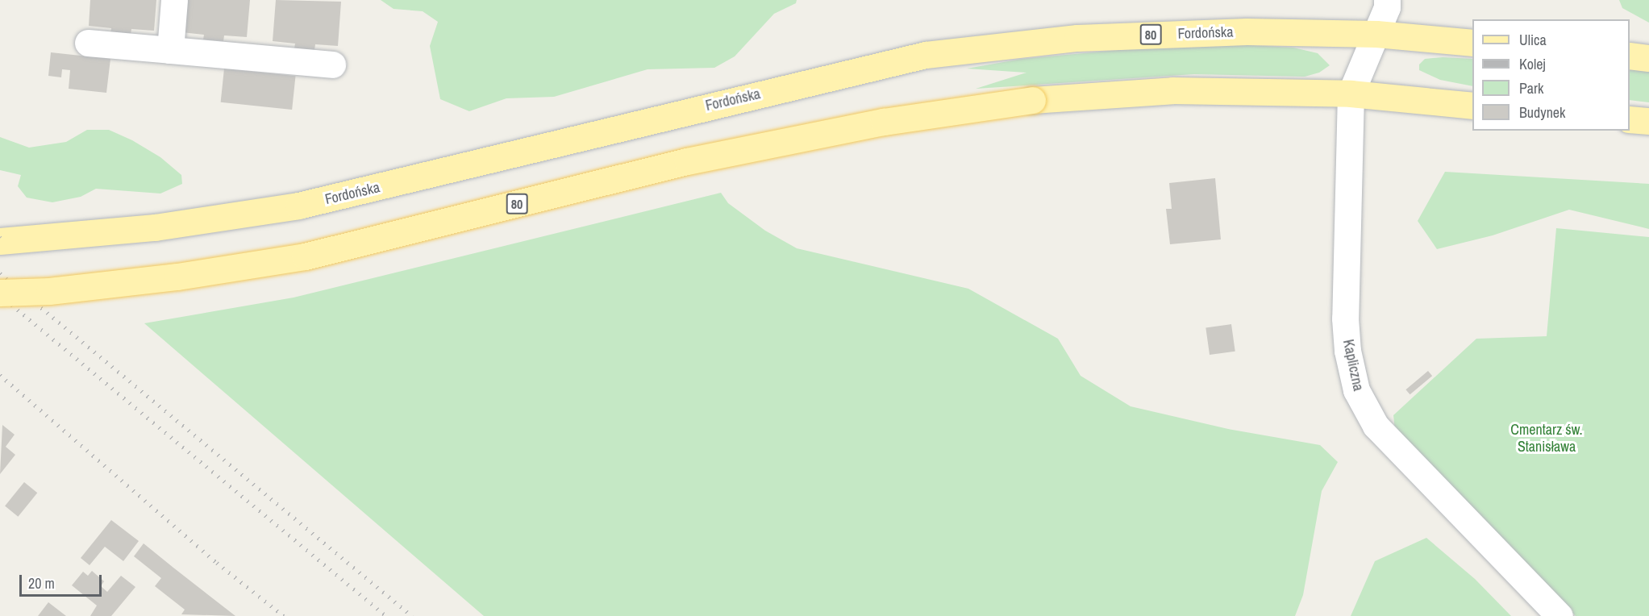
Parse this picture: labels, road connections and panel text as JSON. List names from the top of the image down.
{
  "streets": {
    "main road": ["Fordońska", "80"],
    "street": ["Kapliczna"]
  },
  "crossings": [
    ["80", "Kapliczna"]
  ],
  "parks": ["Cmentarz św. Stanisława"],
  "legend": [
    "Ulica",
    "Kolej",
    "Park",
    "Budynek"
  ],
  "scale_bar": "20 m"
}
